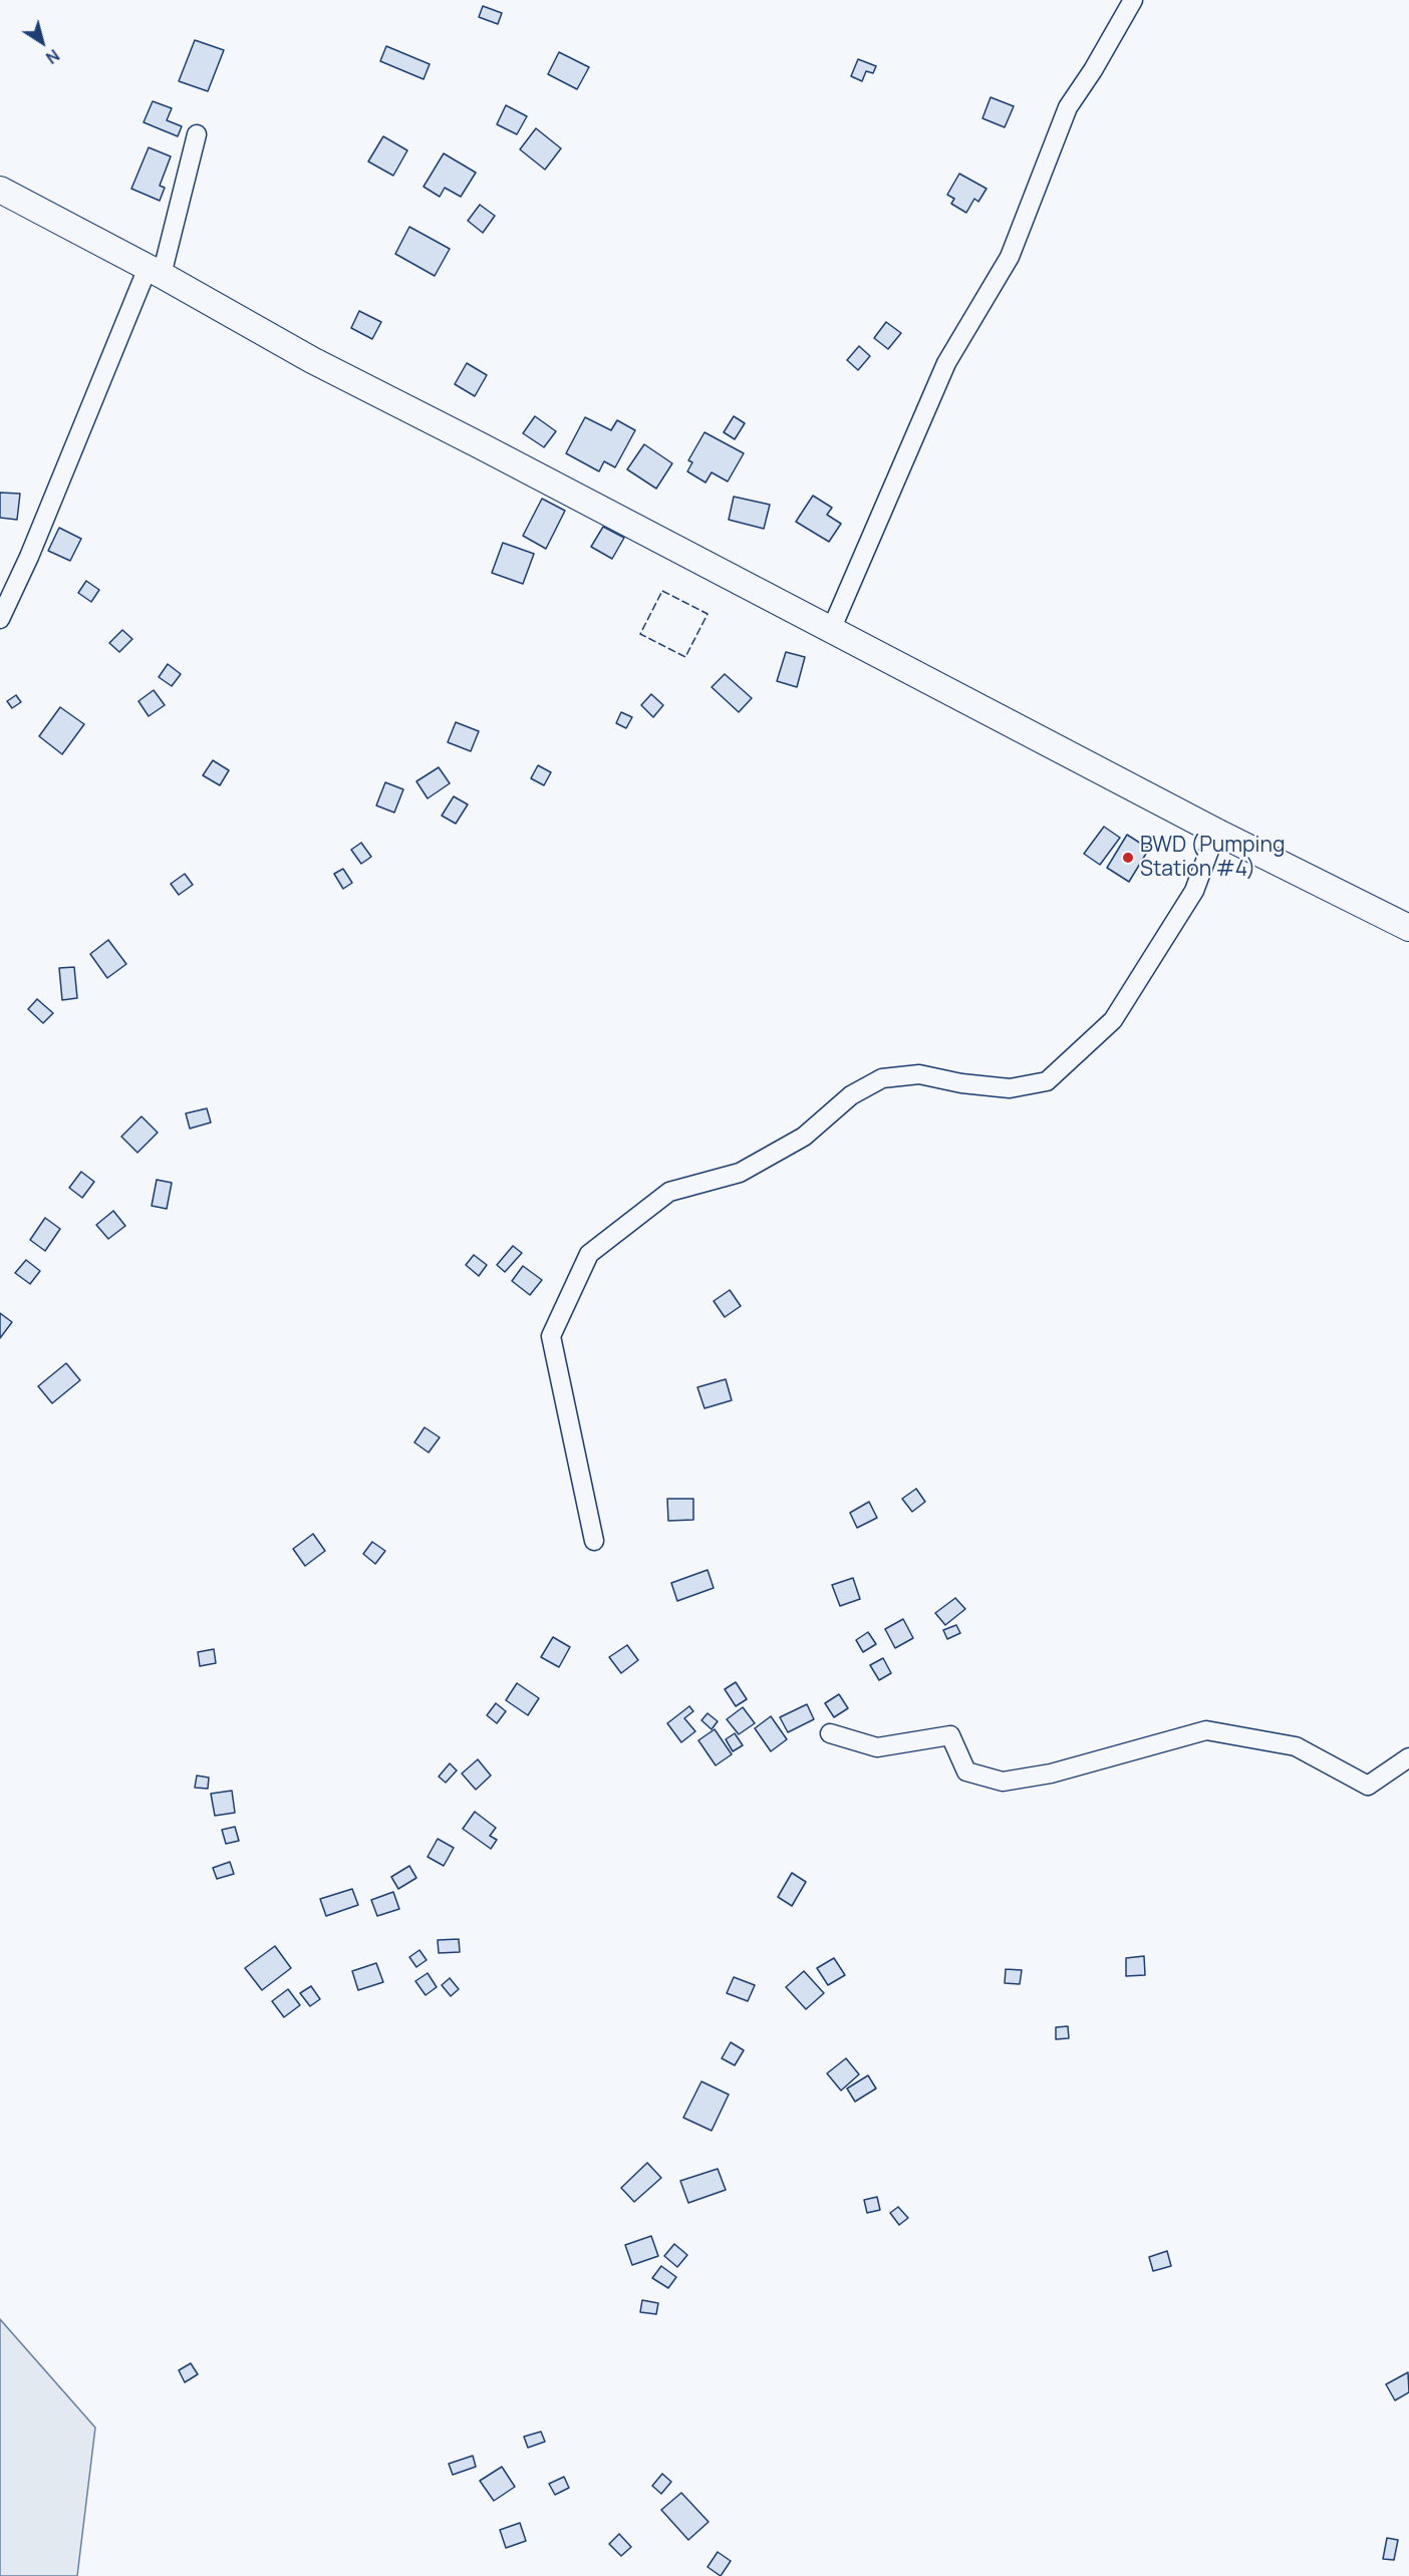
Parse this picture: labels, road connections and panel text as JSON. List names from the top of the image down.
{
  "places": ["BWD (Pumping Station #4)"],
  "north": "bottom right"
}
